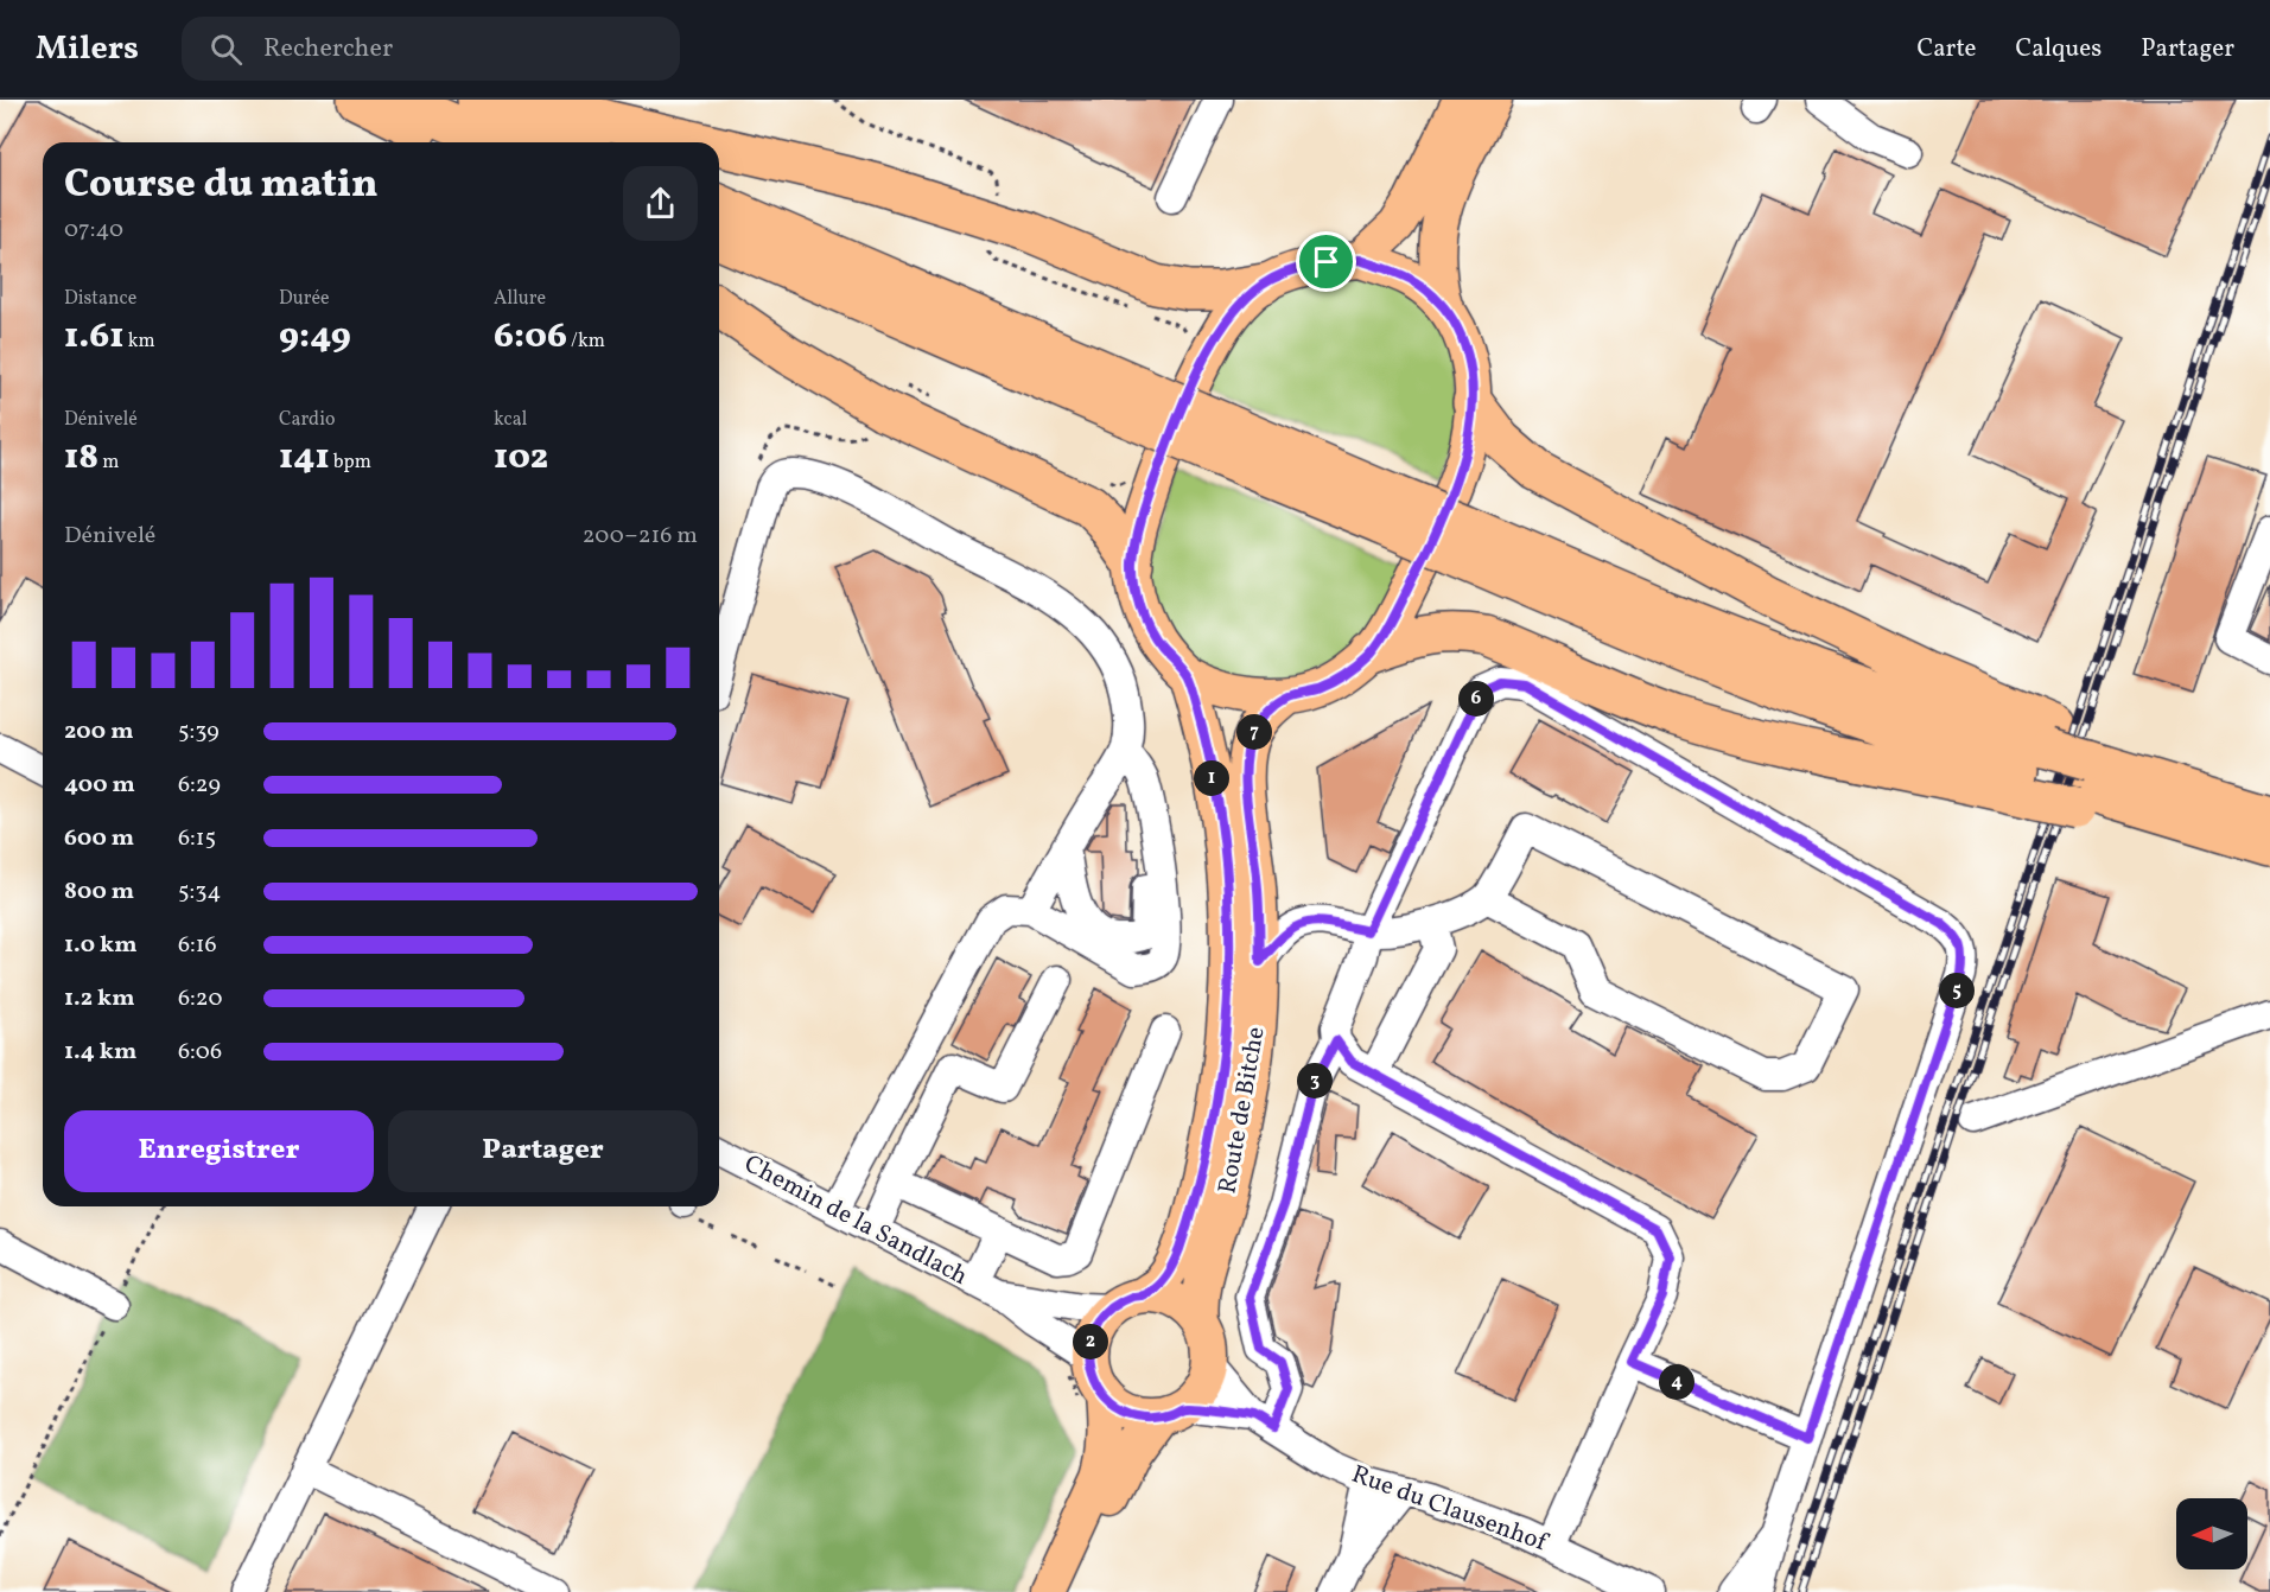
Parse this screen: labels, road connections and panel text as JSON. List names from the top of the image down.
{
  "streets": {
    "main road": ["Route de Bitche"],
    "street": ["Chemin de la Sandlach", "Rue du Clausenhof"]
  },
  "crossings": [
    ["Route de Bitche", "Chemin de la Sandlach"],
    ["Route de Bitche", "Rue du Clausenhof"],
    ["Chemin de la Sandlach", "Rue du Clausenhof"]
  ],
  "north": "left",
  "page": {
    "header": "Milers",
    "search": "Rechercher",
    "nav": ["Carte", "Calques", "Partager"],
    "heading": ["Course du matin", "07:40"],
    "stats": [
      ["Distance", "1.61 km"],
      ["Durée", "9:49"],
      ["Allure", "6:06 /km"],
      ["Dénivelé", "18 m"],
      ["Cardio", "141 bpm"],
      ["kcal", "102"]
    ],
    "chart": ["Dénivelé", "200–216 m"],
    "pins": [
      "6",
      "7",
      "1",
      "5",
      "3",
      "2",
      "4"
    ],
    "list": [
      {
        "name": "200 m",
        "note": "5:39"
      },
      {
        "name": "400 m",
        "note": "6:29"
      },
      {
        "name": "600 m",
        "note": "6:15"
      },
      {
        "name": "800 m",
        "note": "5:34"
      },
      {
        "name": "1.0 km",
        "note": "6:16"
      },
      {
        "name": "1.2 km",
        "note": "6:20"
      },
      {
        "name": "1.4 km",
        "note": "6:06"
      }
    ],
    "buttons": ["Enregistrer", "Partager"]
  }
}
